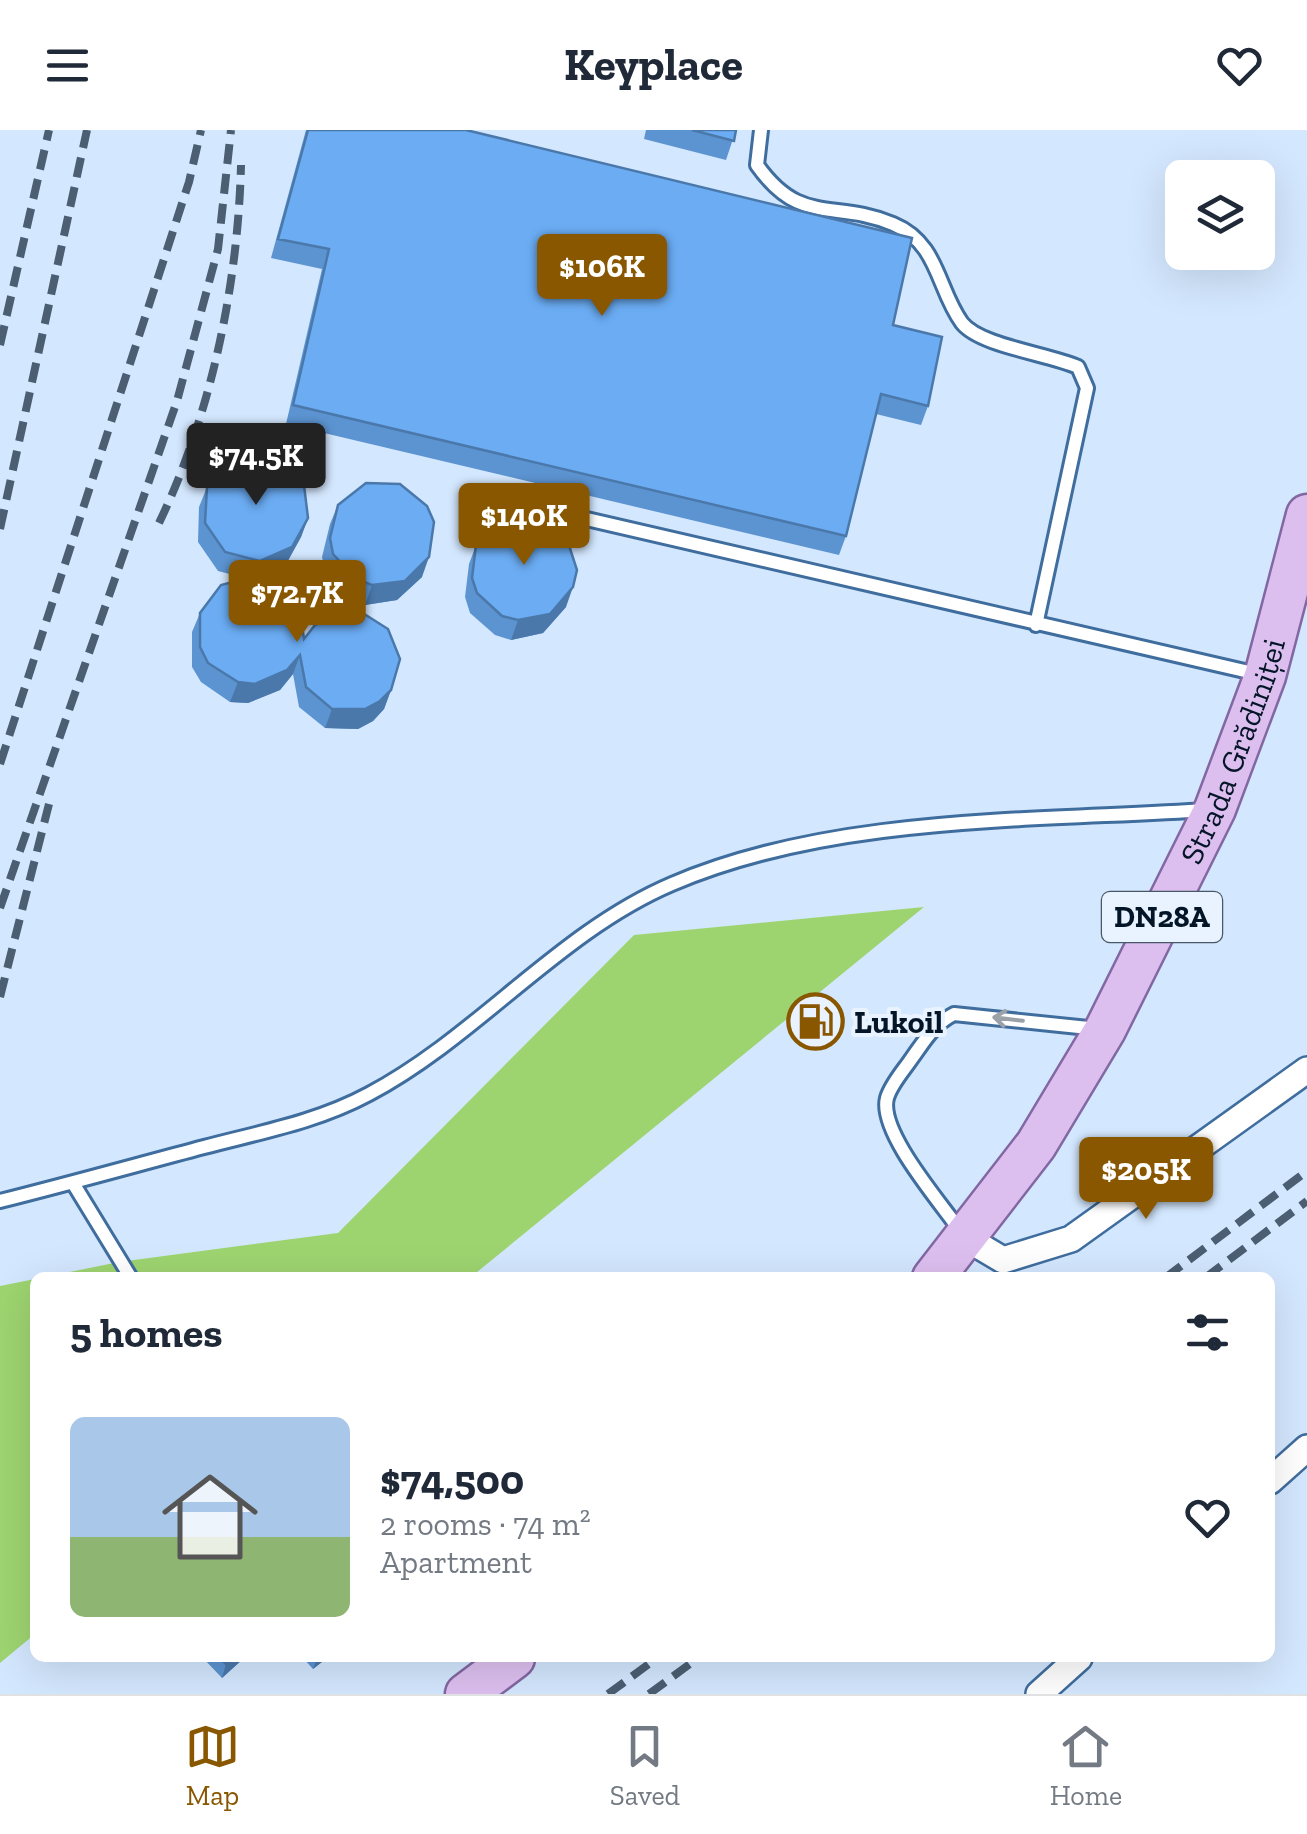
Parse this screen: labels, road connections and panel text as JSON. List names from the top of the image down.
{
  "streets": {
    "main road": ["Strada Grădiniței", "DN28A"]
  },
  "places": {
    "fuel station": ["Lukoil"]
  },
  "page": {
    "header": "Keyplace",
    "price": [
      "$106K",
      "$74.5K",
      "$140K",
      "$72.7K",
      "$205K"
    ],
    "heading": "5 homes",
    "list": [
      {
        "name": "$74,500",
        "note": "2 rooms · 74 m² · Apartment"
      }
    ],
    "tabs": ["Map", "Saved", "Home"]
  }
}
